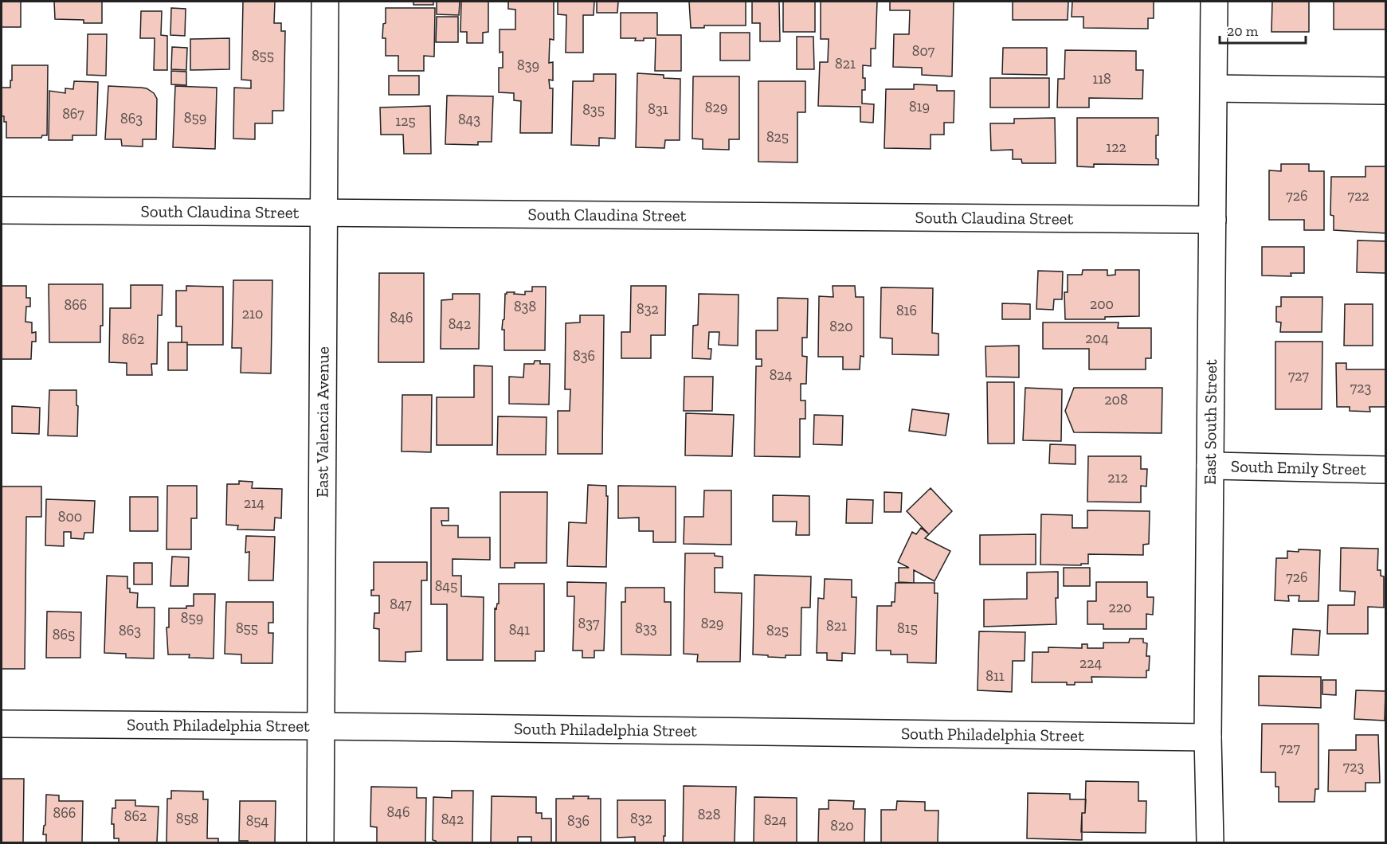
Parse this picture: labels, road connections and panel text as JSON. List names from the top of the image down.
{
  "streets": {
    "street": [
      "South Claudina Street",
      "East Valencia Avenue",
      "East South Street",
      "South Emily Street",
      "South Philadelphia Street"
    ]
  },
  "crossings": [
    ["South Claudina Street", "East Valencia Avenue"],
    ["South Claudina Street", "East South Street"],
    ["East Valencia Avenue", "South Philadelphia Street"],
    ["East South Street", "South Emily Street"],
    ["East South Street", "South Philadelphia Street"]
  ],
  "house_numbers": [
    "807",
    "855",
    "821",
    "839",
    "118",
    "819",
    "829",
    "831",
    "835",
    "867",
    "859",
    "863",
    "843",
    "125",
    "825",
    "122",
    "726",
    "722",
    "200",
    "866",
    "838",
    "832",
    "816",
    "210",
    "846",
    "842",
    "820",
    "204",
    "862",
    "836",
    "824",
    "727",
    "723",
    "208",
    "212",
    "214",
    "800",
    "726",
    "845",
    "847",
    "220",
    "859",
    "837",
    "829",
    "821",
    "855",
    "833",
    "815",
    "841",
    "863",
    "825",
    "865",
    "224",
    "811",
    "727",
    "723",
    "846",
    "866",
    "828",
    "862",
    "858",
    "832",
    "842",
    "824",
    "854",
    "836",
    "820"
  ],
  "scale_bar": "20 m"
}
